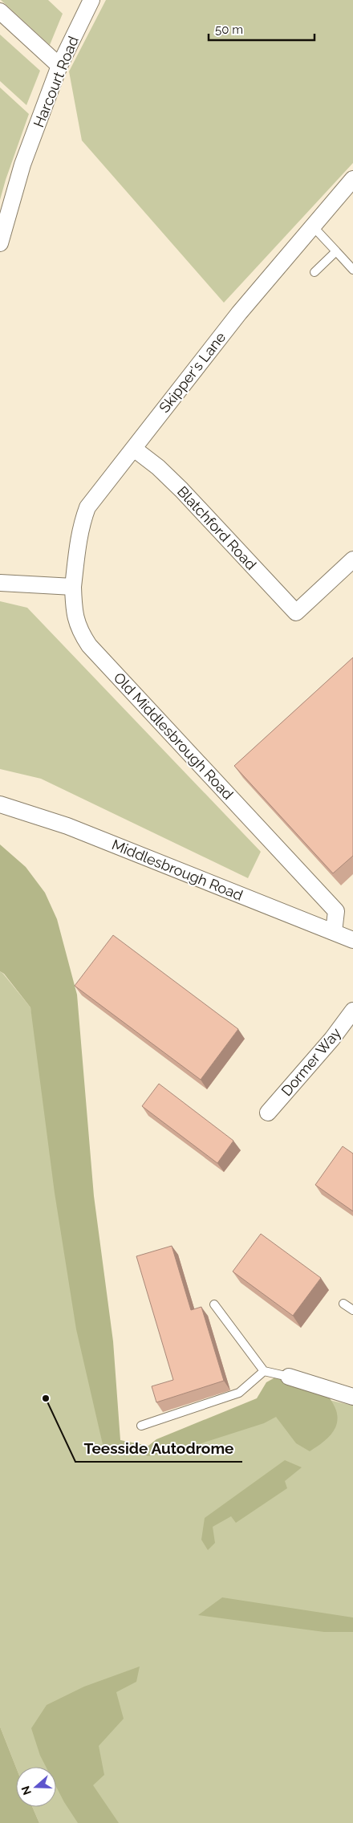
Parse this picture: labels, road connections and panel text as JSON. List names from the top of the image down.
{
  "streets": {
    "street": [
      "Harcourt Road",
      "Skipper's Lane",
      "Blatchford Road",
      "Old Middlesbrough Road",
      "Middlesbrough Road",
      "Dormer Way"
    ]
  },
  "crossings": [
    ["Skipper's Lane", "Blatchford Road"],
    ["Skipper's Lane", "Old Middlesbrough Road"],
    ["Old Middlesbrough Road", "Middlesbrough Road"]
  ],
  "places": ["Teesside Autodrome"],
  "scale_bar": "50 m",
  "north": "left"
}
